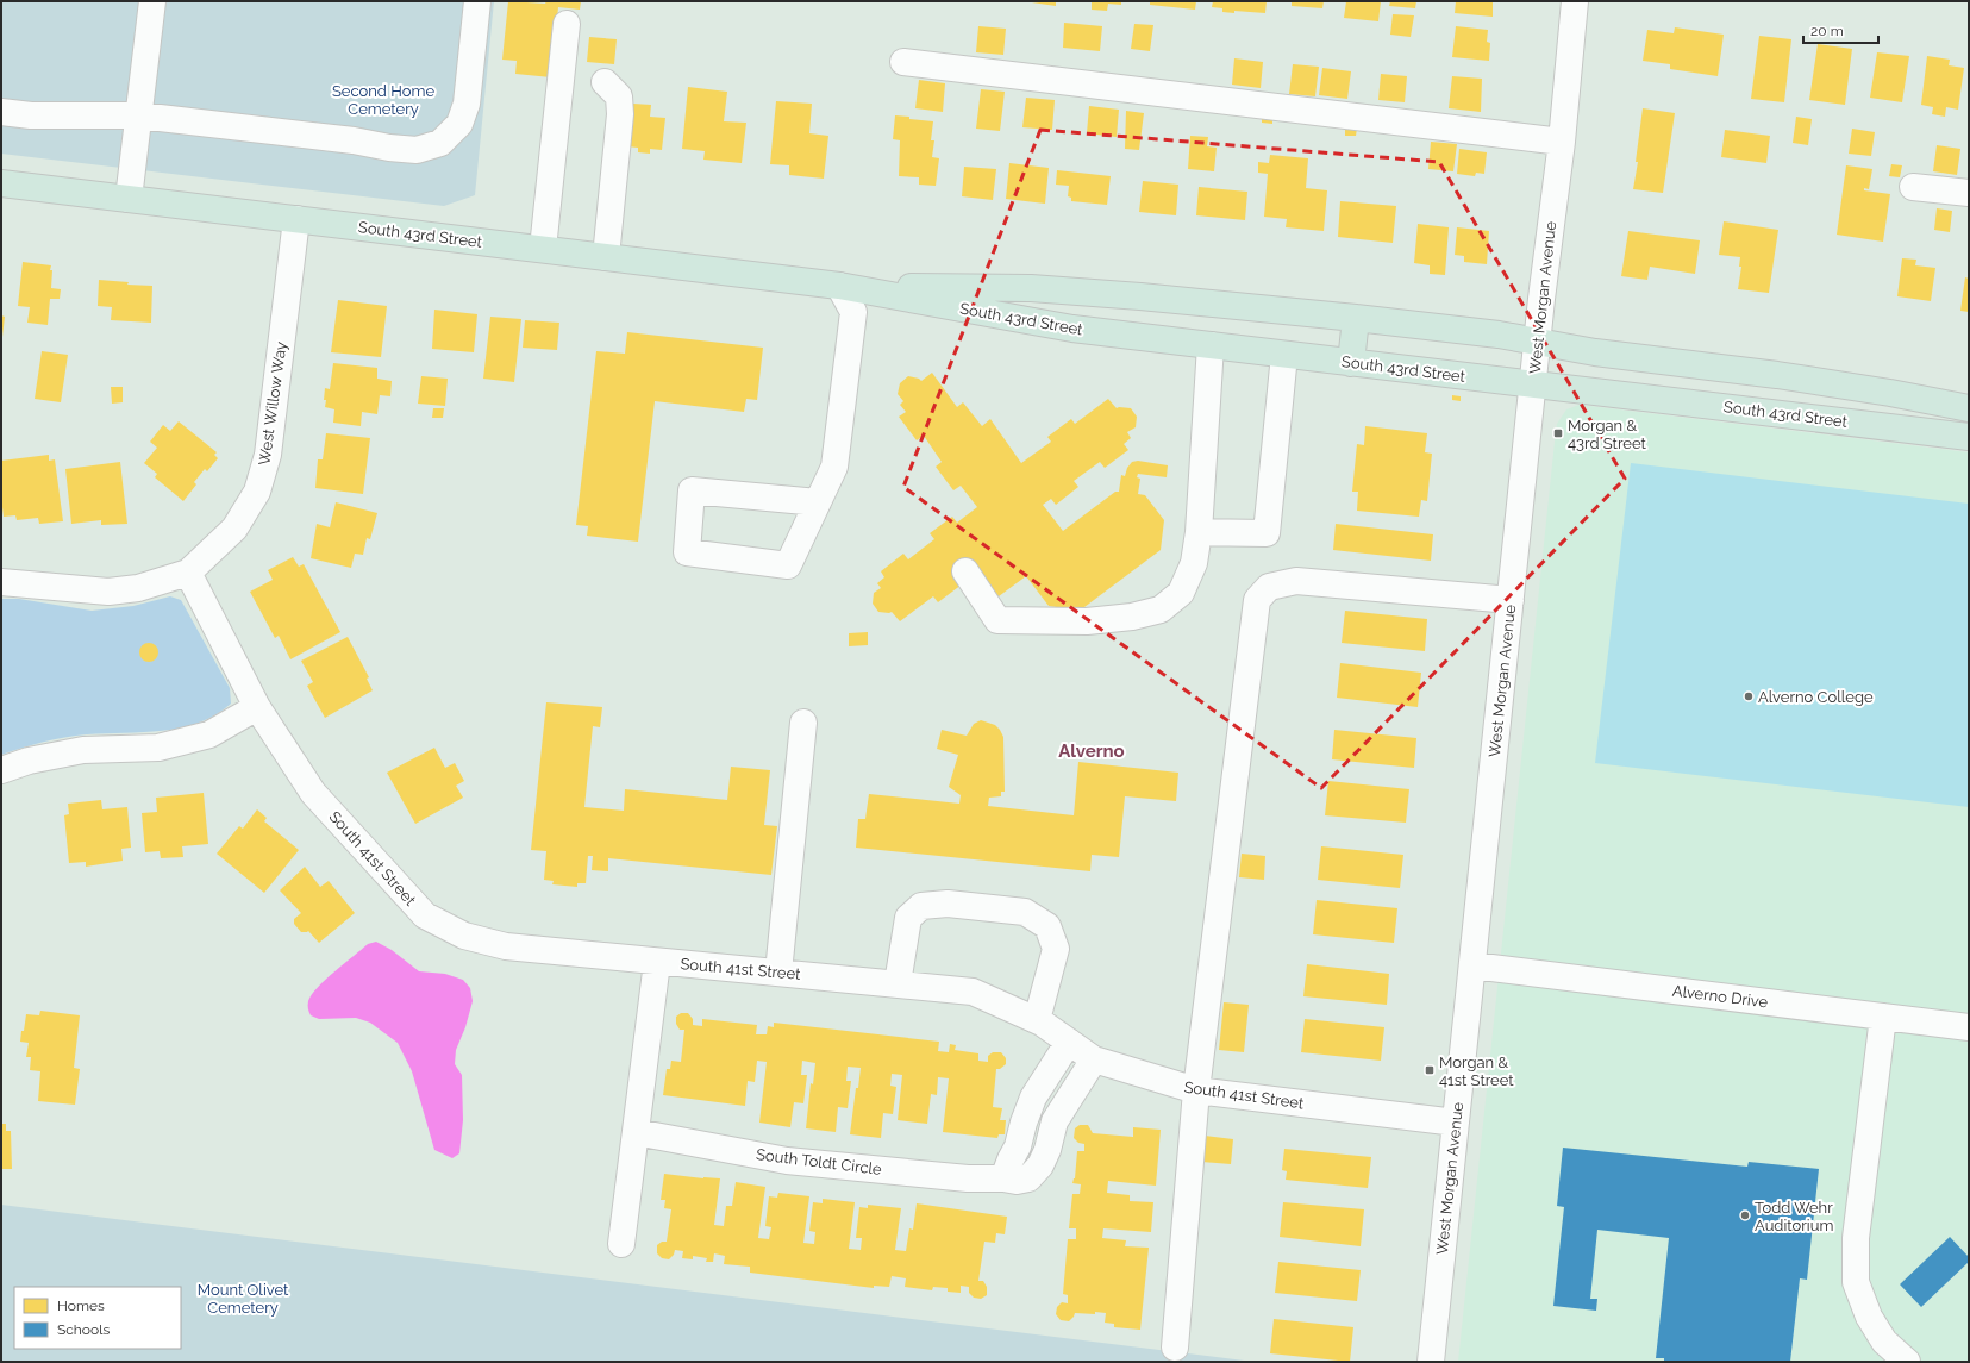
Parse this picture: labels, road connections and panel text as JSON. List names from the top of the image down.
{
  "streets": {
    "main road": ["South 43rd Street"],
    "street": [
      "West Morgan Avenue",
      "West Willow Way",
      "South 41st Street",
      "Alverno Drive",
      "South Toldt Circle"
    ]
  },
  "crossings": [
    ["South 43rd Street", "West Morgan Avenue"],
    ["South 43rd Street", "West Willow Way"],
    ["West Morgan Avenue", "South 41st Street"],
    ["West Morgan Avenue", "Alverno Drive"],
    ["West Willow Way", "South 41st Street"],
    ["South 41st Street", "South Toldt Circle"]
  ],
  "districts": ["Alverno"],
  "parks": ["Second Home Cemetery", "Mount Olivet Cemetery"],
  "places": {
    "transit": ["Morgan & 43rd Street", "Morgan & 41st Street"],
    "other": ["Alverno College", "Todd Wehr Auditorium"]
  },
  "legend": ["Homes", "Schools"],
  "scale_bar": "20 m"
}
